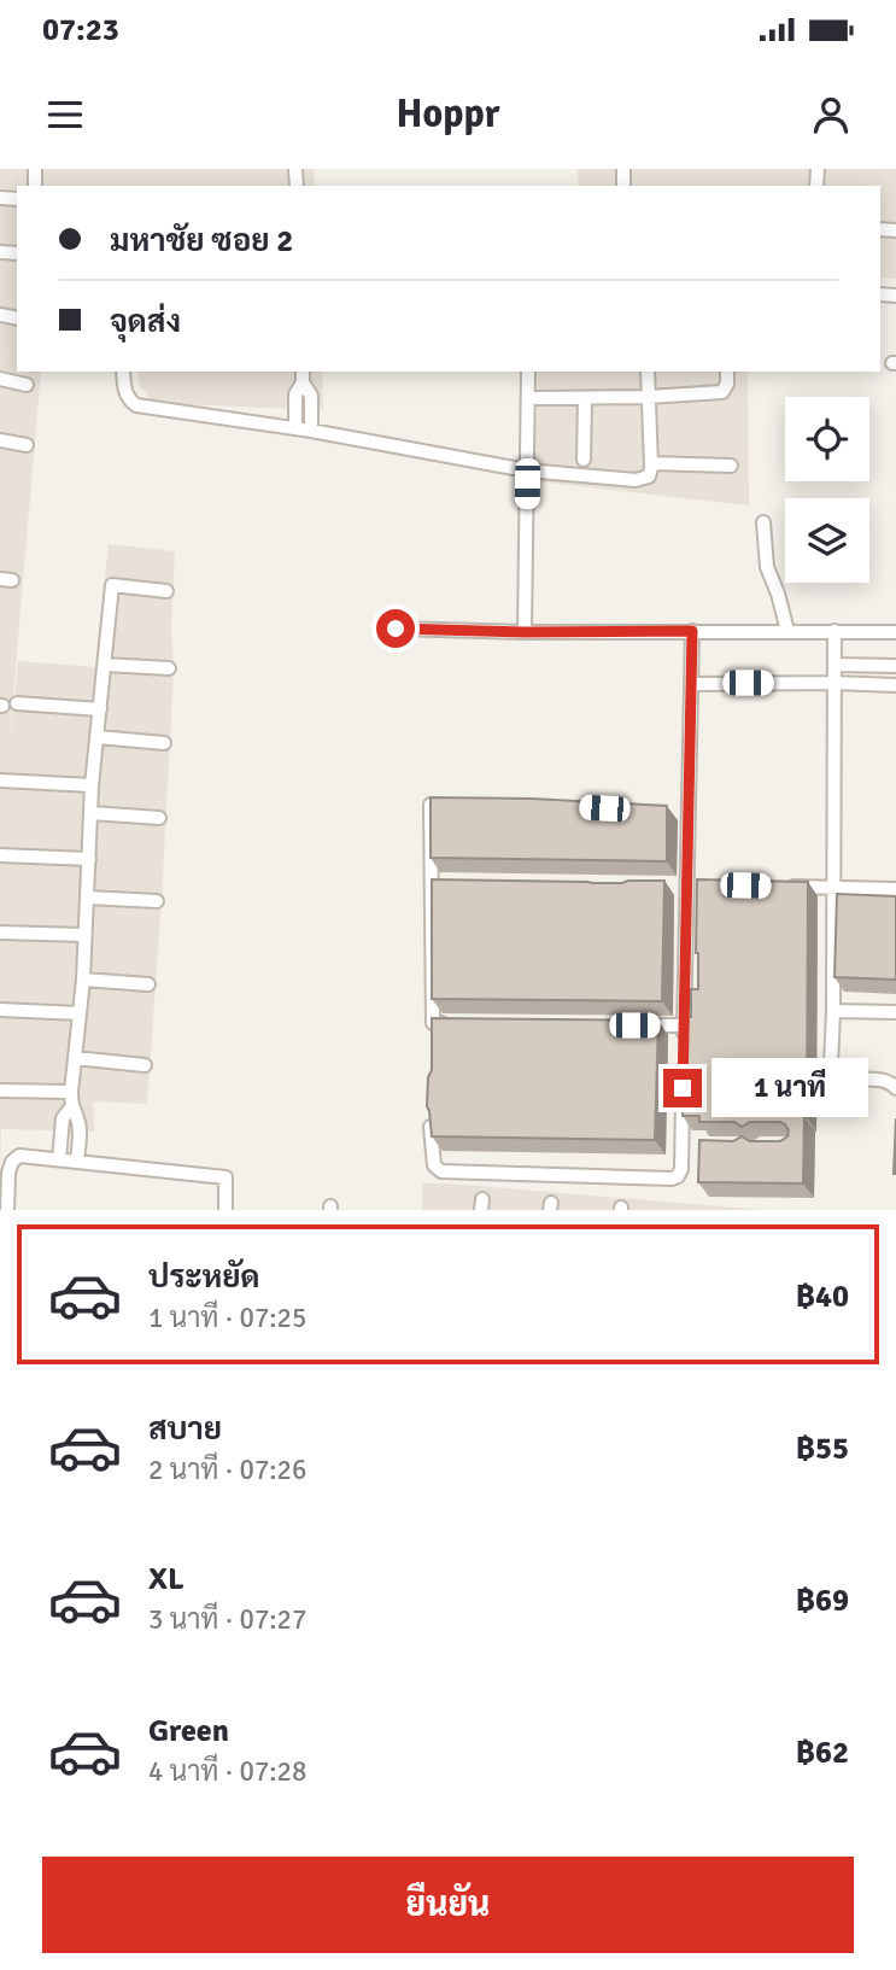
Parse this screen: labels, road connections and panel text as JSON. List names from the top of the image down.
{
  "page": {
    "status": "07:23",
    "header": "Hoppr",
    "banner": ["มหาชัย ซอย 2", "จุดส่ง"],
    "bubble": "1 นาที",
    "list": [
      {
        "name": "ประหยัด",
        "note": "1 นาที · 07:25",
        "value": "฿40"
      },
      {
        "name": "สบาย",
        "note": "2 นาที · 07:26",
        "value": "฿55"
      },
      {
        "name": "XL",
        "note": "3 นาที · 07:27",
        "value": "฿69"
      },
      {
        "name": "Green",
        "note": "4 นาที · 07:28",
        "value": "฿62"
      }
    ],
    "buttons": "ยืนยัน"
  }
}
